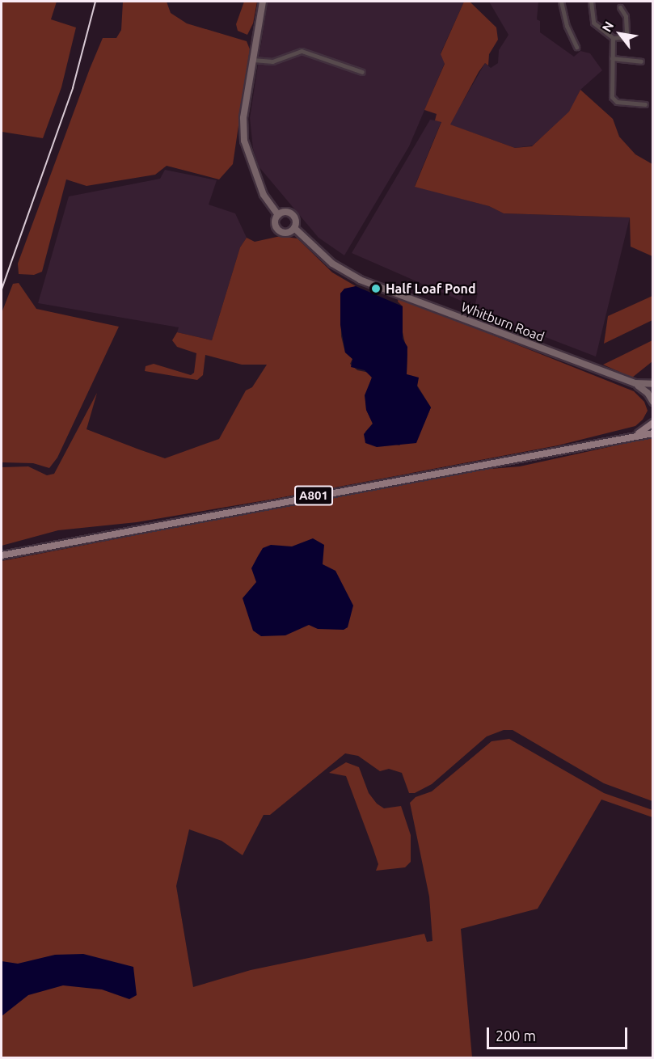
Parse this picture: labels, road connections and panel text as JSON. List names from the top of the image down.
{
  "streets": {
    "main road": ["Whitburn Road", "A801"]
  },
  "places": ["Half Loaf Pond"],
  "scale_bar": "200 m",
  "north": "top left"
}
